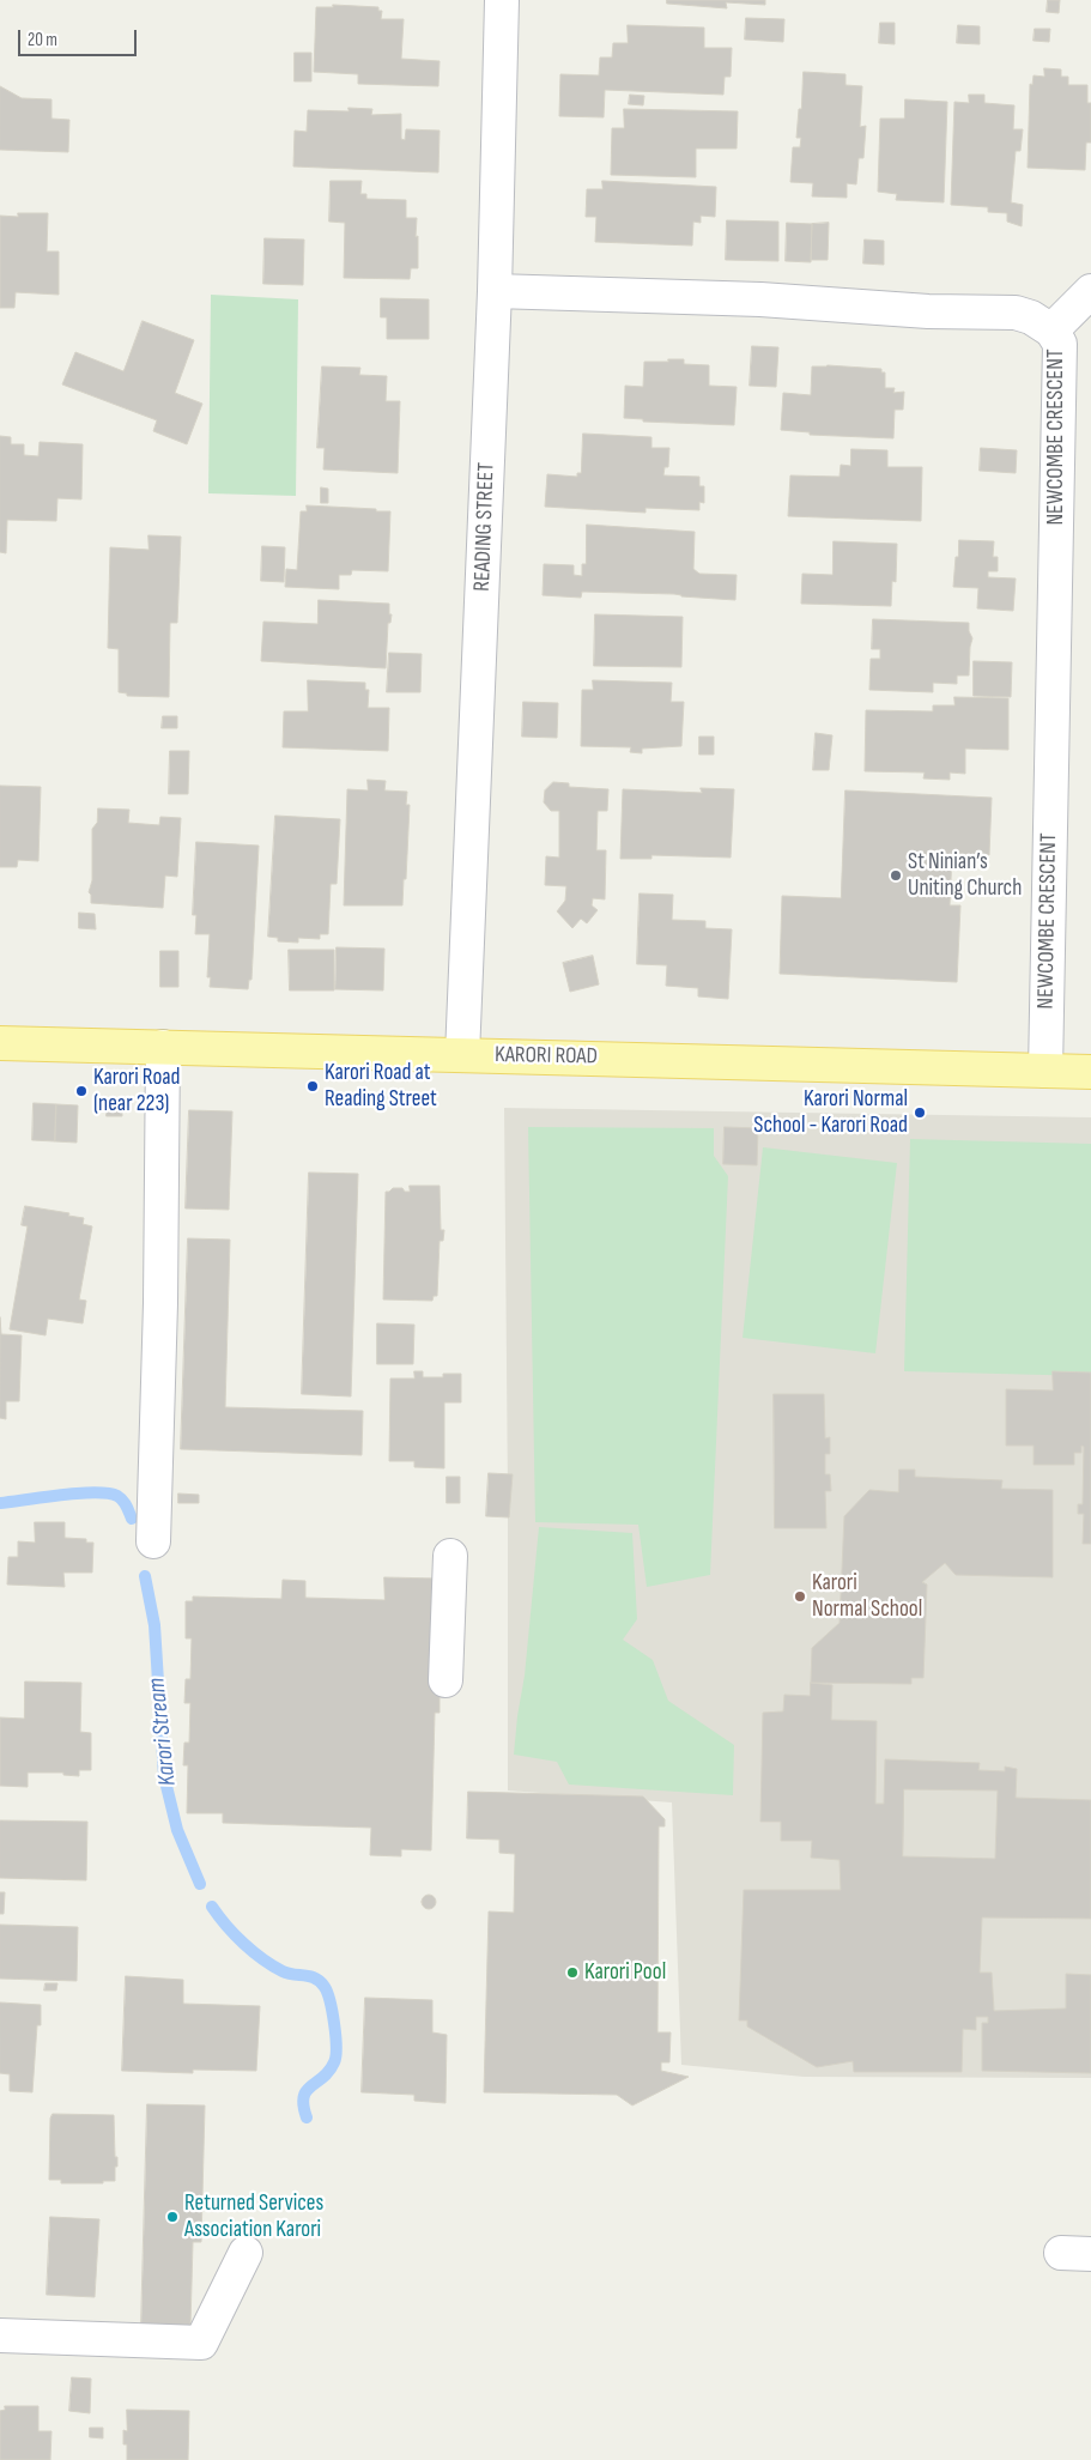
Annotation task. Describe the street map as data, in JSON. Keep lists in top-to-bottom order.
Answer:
{
  "streets": {
    "main road": ["KARORI ROAD"],
    "street": ["NEWCOMBE CRESCENT", "READING STREET"]
  },
  "crossings": [
    ["NEWCOMBE CRESCENT", "READING STREET"],
    ["NEWCOMBE CRESCENT", "KARORI ROAD"],
    ["READING STREET", "KARORI ROAD"]
  ],
  "water": ["Karori Stream"],
  "places": [
    "St Ninian’s Uniting Church",
    "Karori Road at Reading Street",
    "Karori Road (near 223)",
    "Karori Normal School - Karori Road",
    "Karori Normal School",
    "Karori Pool",
    "Returned Services Association Karori"
  ],
  "scale_bar": "20 m"
}
